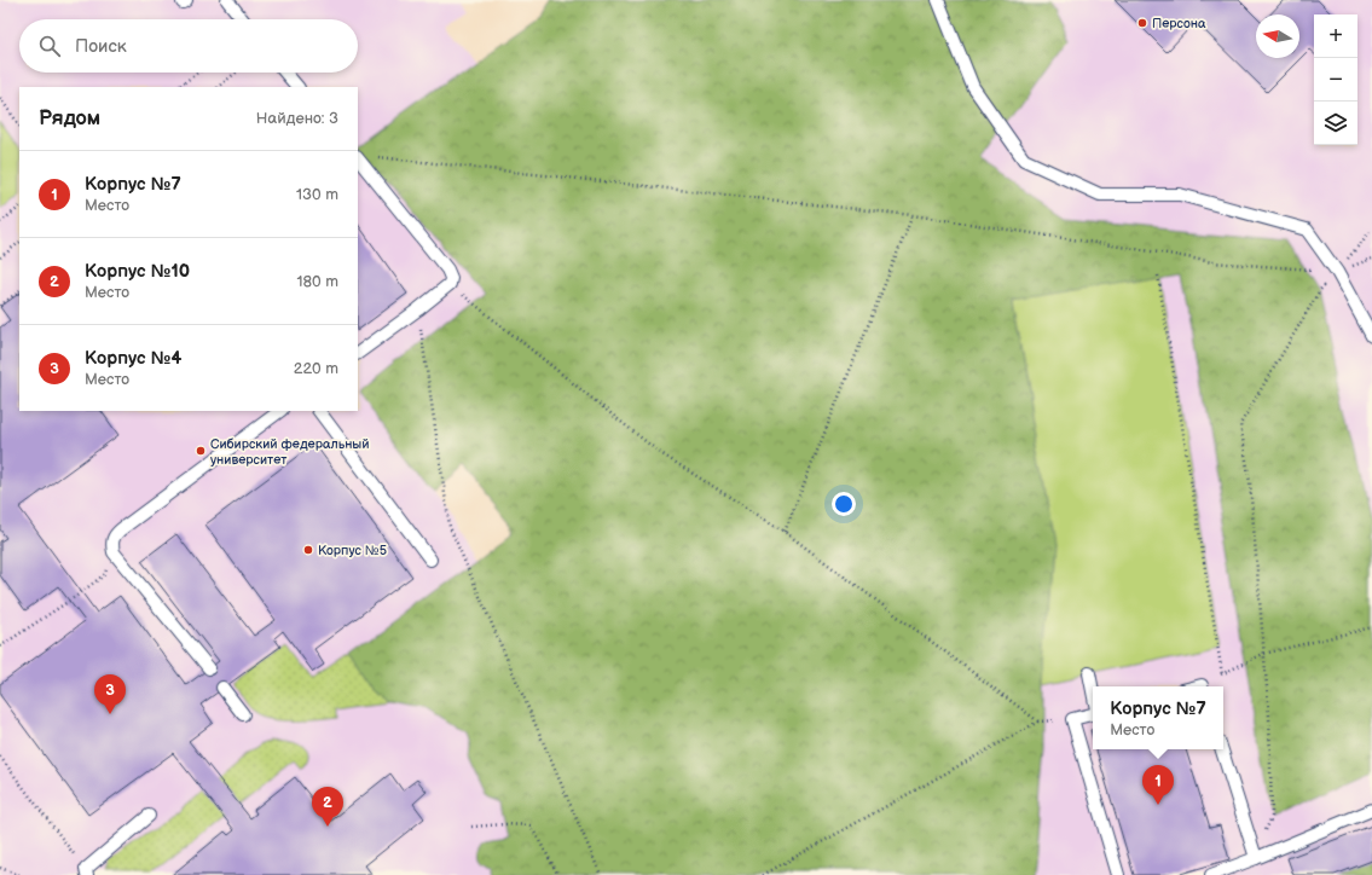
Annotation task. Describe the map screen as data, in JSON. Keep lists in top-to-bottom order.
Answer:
{
  "places": ["Персона", "Сибирский федеральный университет", "Корпус №5"],
  "north": "left",
  "page": {
    "map_buttons": ["+", "−"],
    "search": "Поиск",
    "heading": ["Рядом", "Найдено: 3"],
    "list": [
      {
        "mark": "1",
        "name": "Корпус №7",
        "note": "Место",
        "value": "130 m"
      },
      {
        "mark": "2",
        "name": "Корпус №10",
        "note": "Место",
        "value": "180 m"
      },
      {
        "mark": "3",
        "name": "Корпус №4",
        "note": "Место",
        "value": "220 m"
      }
    ],
    "pins": ["3", "1", "2"],
    "popup": ["Корпус №7", "Место"]
  }
}
